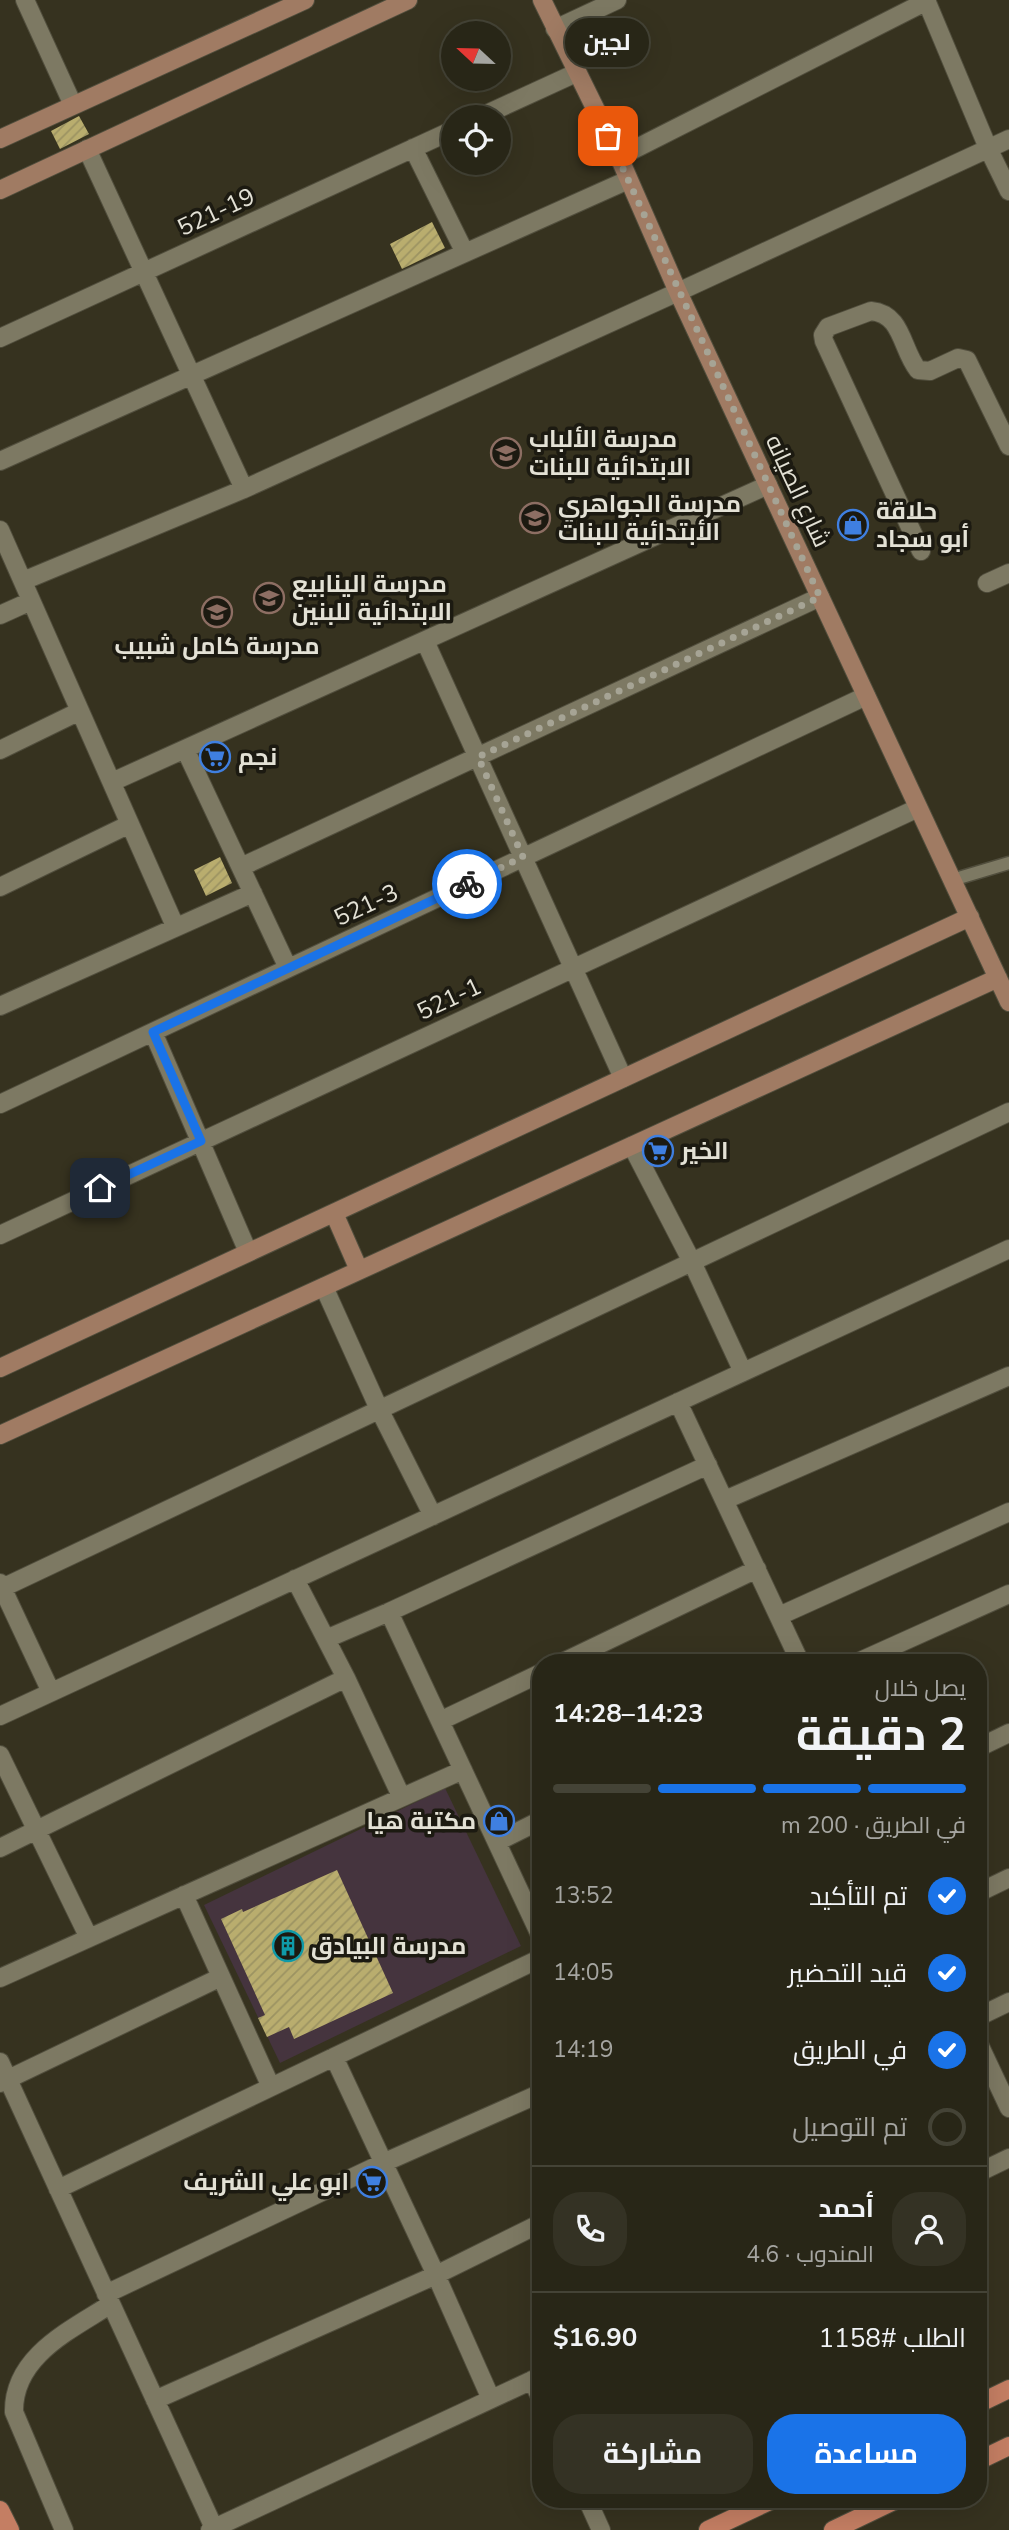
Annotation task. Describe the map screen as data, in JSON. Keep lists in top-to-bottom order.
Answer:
{
  "streets": {
    "street": [
      "521-19",
      "شارع الصيانه",
      "521-3",
      "521-1"
    ]
  },
  "crossings": [
    ["شارع الصيانه", "521-3"],
    ["شارع الصيانه", "521-1"]
  ],
  "places": {
    "other": ["لجين"],
    "school or university": [
      "مدرسة الألباب الابتدائية للبنات",
      "مدرسة الجواهري الأبتدائية للبنات",
      "مدرسة الينابيع الابتدائية للبنين",
      "مدرسة كامل شبيب"
    ],
    "shop": ["حلاقة أبو سجاد", "مكتبة هيا"],
    "supermarket": ["نجم", "الخير", "ابو علي الشريف"],
    "building": ["مدرسة البيادق"]
  },
  "north": "left",
  "page": {
    "bubble": "لجين",
    "heading": ["2 دقيقة", "يصل خلال", "14:23–14:28"],
    "panel": [
      "أحمد",
      "المندوب · 4.6",
      "الطلب #1158",
      "$16.90"
    ],
    "bar": "في الطريق · 200 m",
    "list": [
      ["تم التأكيد", "13:52"],
      ["قيد التحضير", "14:05"],
      ["في الطريق", "14:19"],
      "تم التوصيل"
    ],
    "buttons": ["مساعدة", "مشاركة"]
  }
}
